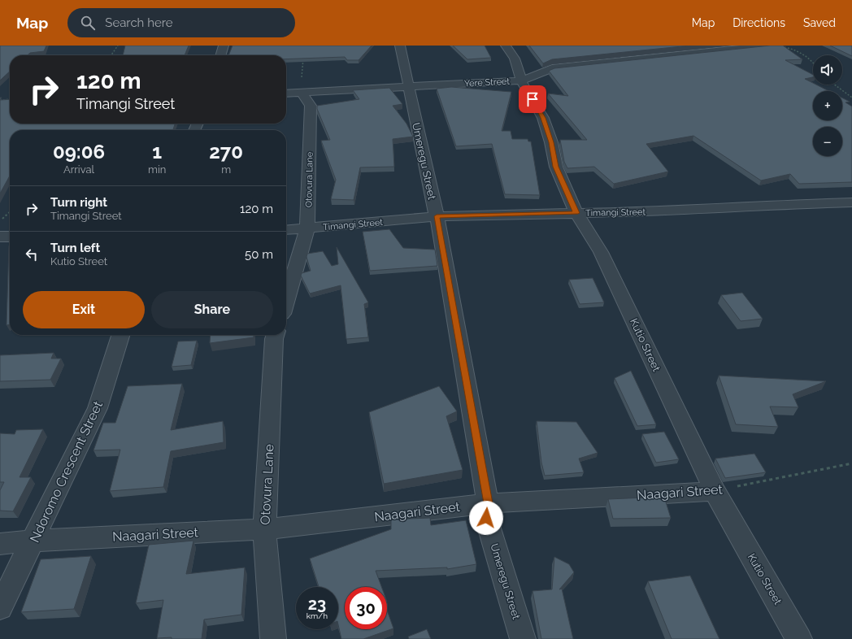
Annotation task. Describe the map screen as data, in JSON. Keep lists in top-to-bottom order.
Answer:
{
  "streets": {
    "street": [
      "Yere Street",
      "Umeregu Street",
      "Otovura Lane",
      "Timangi Street",
      "Kutio Street",
      "Ndoromo Crescent Street",
      "Naagari Street"
    ]
  },
  "crossings": [
    ["Yere Street", "Umeregu Street"],
    ["Yere Street", "Otovura Lane"],
    ["Yere Street", "Kutio Street"],
    ["Umeregu Street", "Timangi Street"],
    ["Umeregu Street", "Naagari Street"],
    ["Otovura Lane", "Timangi Street"],
    ["Otovura Lane", "Naagari Street"],
    ["Timangi Street", "Kutio Street"],
    ["Kutio Street", "Naagari Street"],
    ["Ndoromo Crescent Street", "Naagari Street"]
  ],
  "page": {
    "header": "Map",
    "search": "Search here",
    "nav": ["Map", "Directions", "Saved"],
    "map_buttons": ["+", "−"],
    "turn": ["120 m", "Timangi Street"],
    "eta": [
      "09:06",
      "Arrival",
      "1",
      "min",
      "270",
      "m"
    ],
    "list": [
      {
        "name": "Turn right",
        "note": "Timangi Street",
        "value": "120 m"
      },
      {
        "name": "Turn left",
        "note": "Kutio Street",
        "value": "50 m"
      }
    ],
    "buttons": ["Exit", "Share"],
    "speed": "23 km/h",
    "limit": "30"
  }
}
